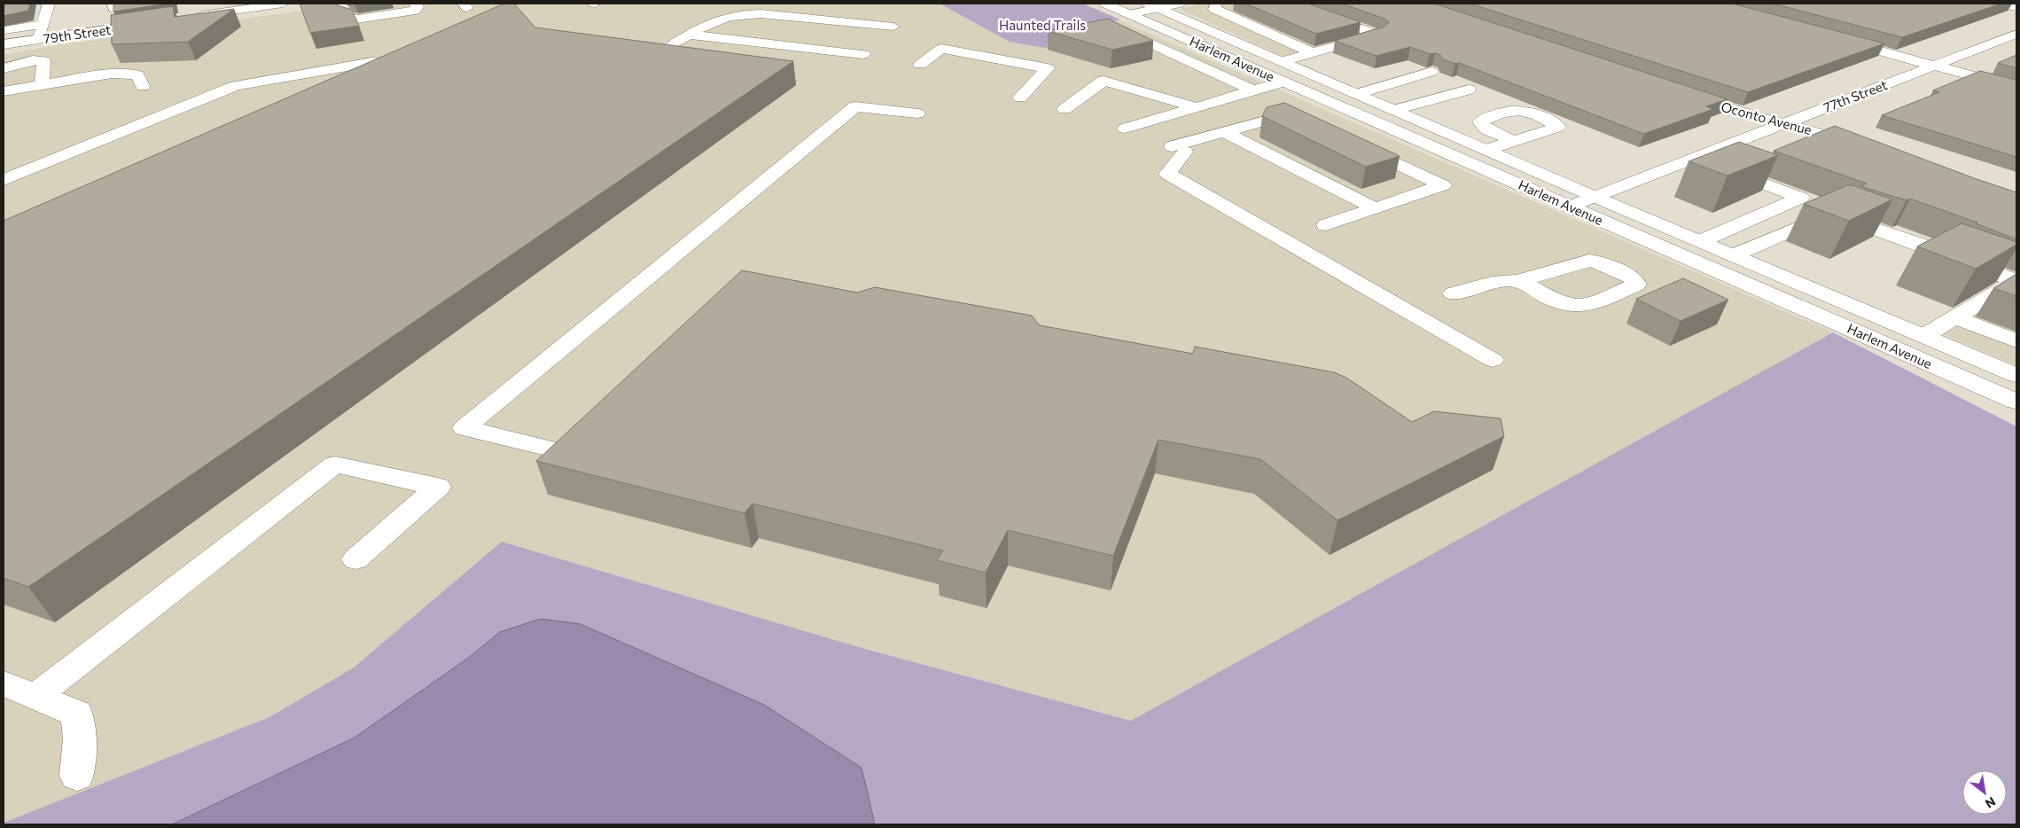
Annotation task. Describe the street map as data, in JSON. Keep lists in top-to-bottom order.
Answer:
{
  "streets": {
    "main road": [
      "79th Street",
      "Harlem Avenue",
      "77th Street",
      "Oconto Avenue"
    ]
  },
  "crossings": [
    ["Harlem Avenue", "77th Street"],
    ["77th Street", "Oconto Avenue"]
  ],
  "parks": ["Haunted Trails"],
  "north": "bottom right"
}
